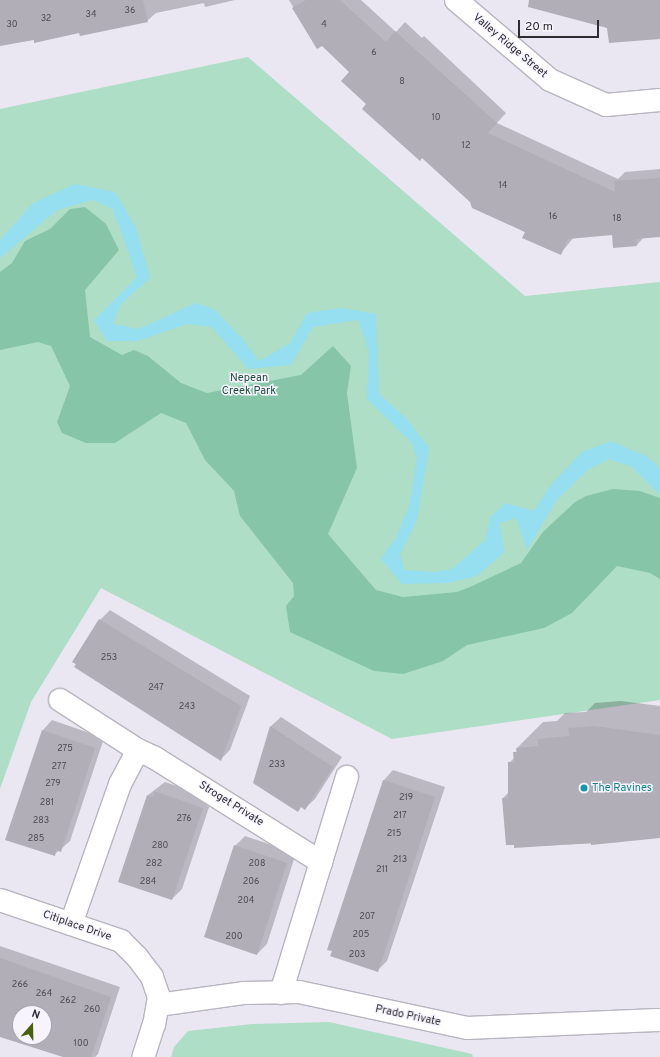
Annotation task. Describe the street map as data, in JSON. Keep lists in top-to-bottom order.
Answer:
{
  "streets": {
    "street": [
      "Valley Ridge Street",
      "Stroget Private",
      "Citiplace Drive",
      "Prado Private"
    ]
  },
  "crossings": [
    ["Citiplace Drive", "Prado Private"]
  ],
  "parks": ["Nepean Creek Park"],
  "places": ["The Ravines"],
  "house_numbers": [
    "36",
    "34",
    "32",
    "30",
    "4",
    "6",
    "8",
    "10",
    "12",
    "14",
    "16",
    "18",
    "253",
    "247",
    "243",
    "275",
    "233",
    "277",
    "279",
    "219",
    "281",
    "217",
    "276",
    "283",
    "215",
    "285",
    "280",
    "213",
    "282",
    "208",
    "211",
    "284",
    "206",
    "204",
    "207",
    "205",
    "200",
    "203",
    "266",
    "264",
    "262",
    "260",
    "100"
  ],
  "scale_bar": "20 m",
  "north": "top"
}
